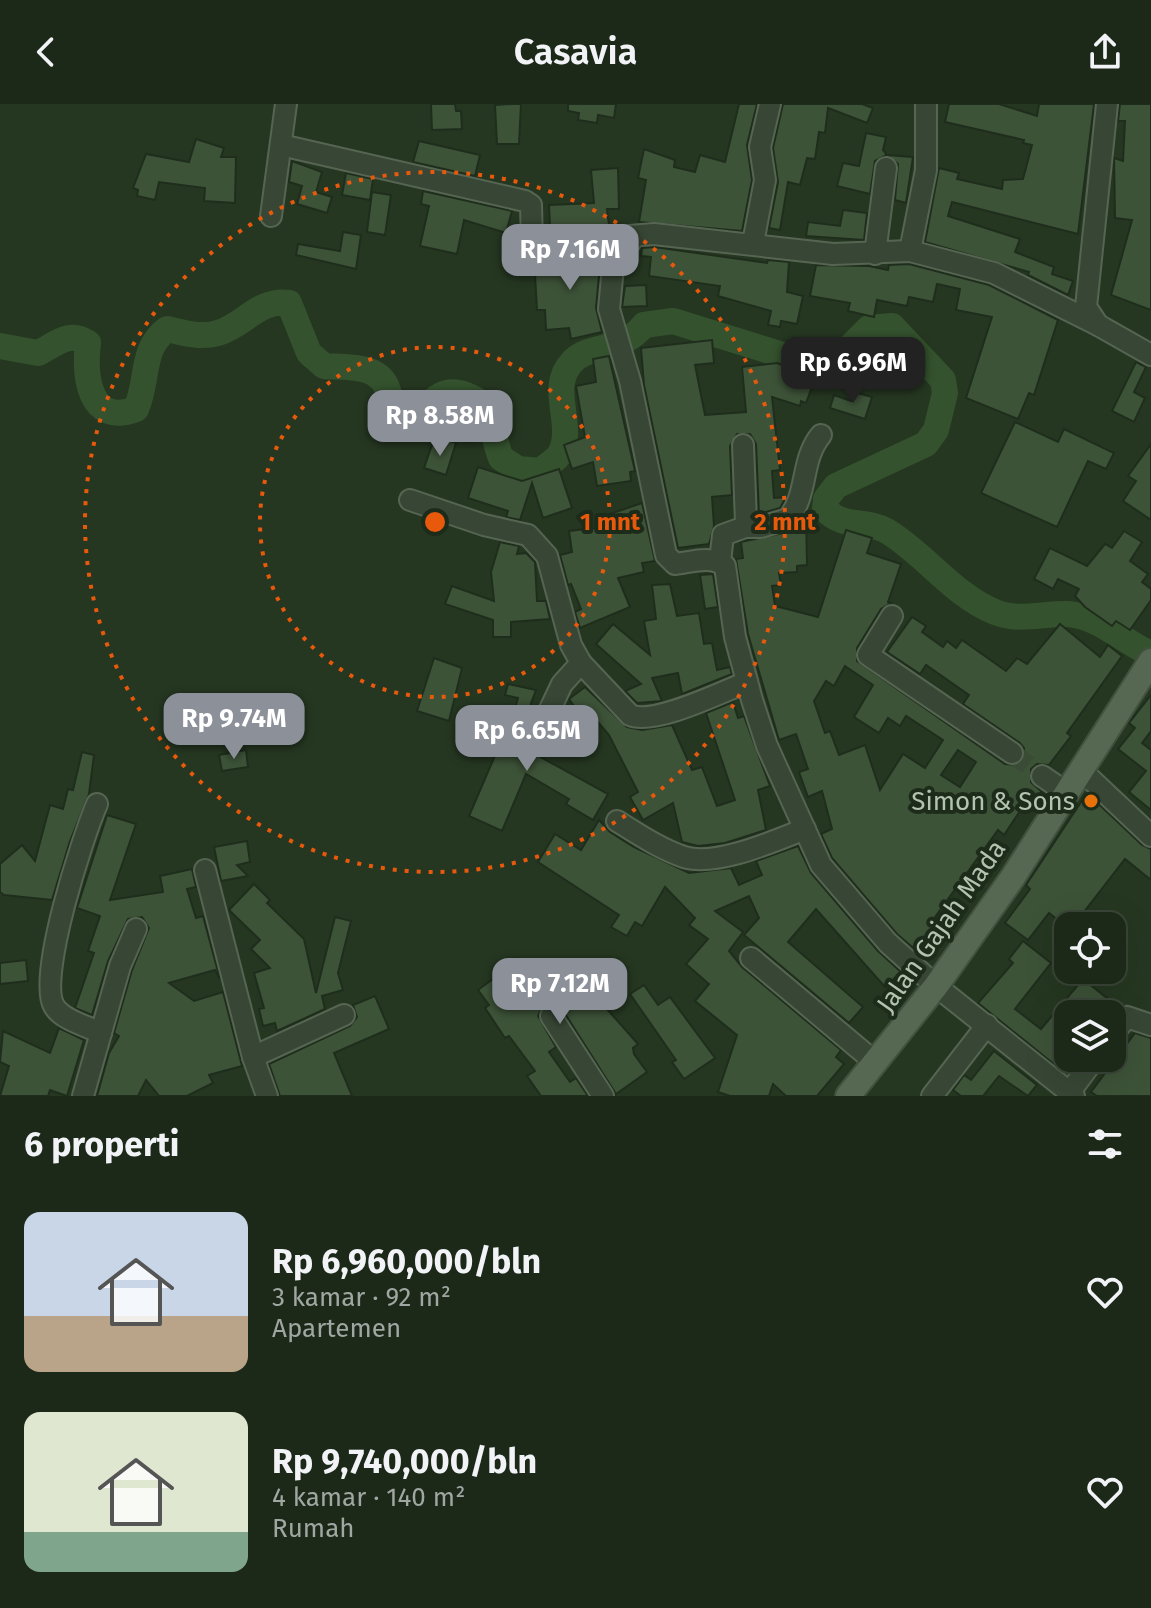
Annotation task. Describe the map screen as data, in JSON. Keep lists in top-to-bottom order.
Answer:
{
  "streets": {
    "main road": ["Jalan Gajah Mada"]
  },
  "places": ["Simon & Sons"],
  "page": {
    "header": "Casavia",
    "price": [
      "Rp 7.16M",
      "Rp 6.96M",
      "Rp 8.58M",
      "Rp 9.74M",
      "Rp 6.65M",
      "Rp 7.12M"
    ],
    "heading": "6 properti",
    "list": [
      {
        "name": "Rp 6,960,000/bln",
        "note": "3 kamar · 92 m² · Apartemen"
      },
      {
        "name": "Rp 9,740,000/bln",
        "note": "4 kamar · 140 m² · Rumah"
      }
    ]
  },
  "rings": ["1 mnt", "2 mnt"]
}
